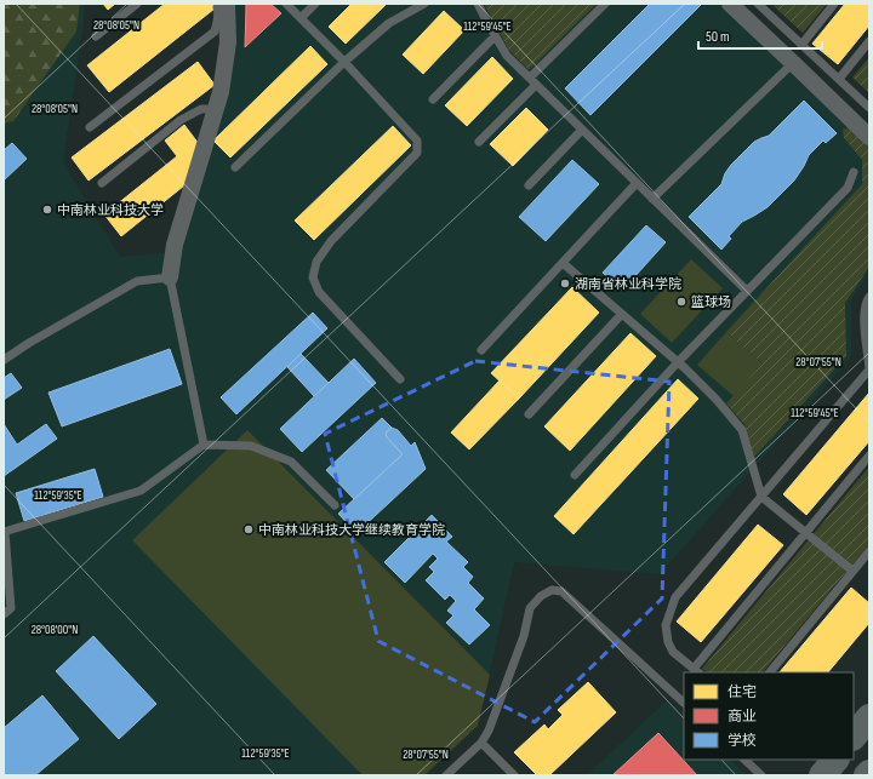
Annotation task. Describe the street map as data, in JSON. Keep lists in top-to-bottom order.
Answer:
{
  "places": [
    "中南林业科技大学",
    "湖南省林业科学院",
    "篮球场",
    "中南林业科技大学继续教育学院"
  ],
  "legend": ["住宅", "商业", "学校"],
  "scale_bar": "50 m",
  "coordinates": [
    "28°08'05\"N",
    "112°59'45\"E",
    "28°07'55\"N",
    "112°59'35\"E",
    "28°08'00\"N"
  ]
}
